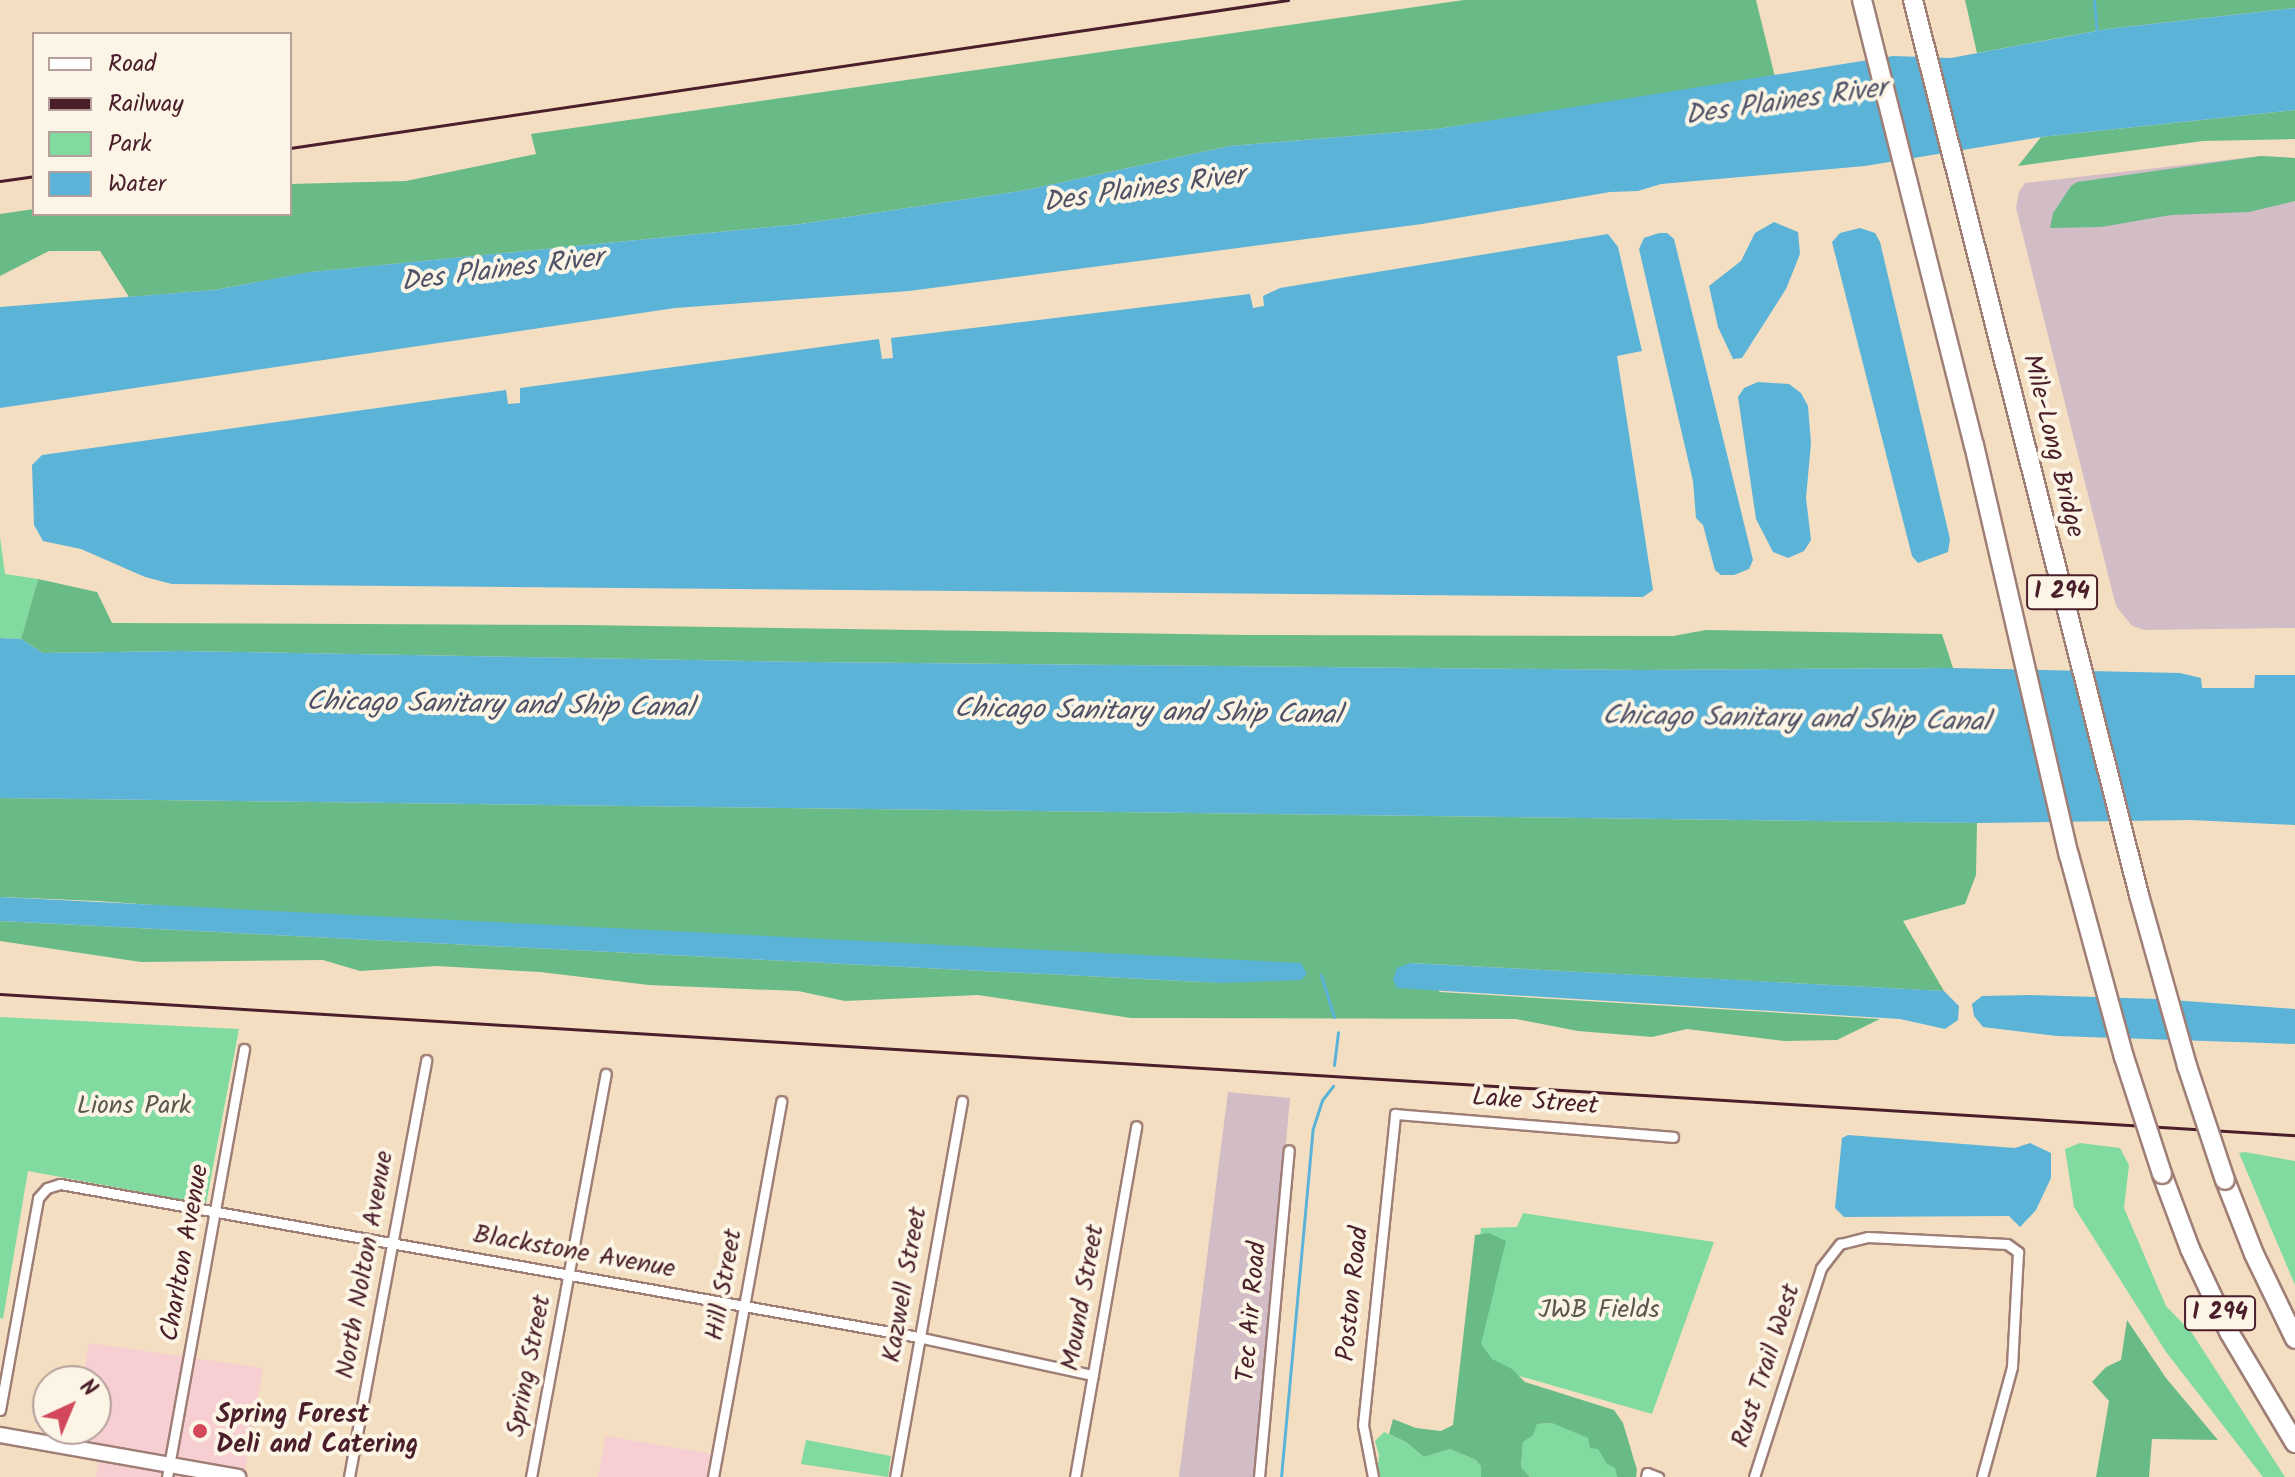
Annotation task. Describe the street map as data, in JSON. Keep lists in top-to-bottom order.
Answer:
{
  "streets": {
    "highway": ["Mile-Long Bridge", "I 294"],
    "street": [
      "Lake Street",
      "Charlton Avenue",
      "Blackstone Avenue",
      "North Nolton Avenue",
      "Hill Street",
      "Kazwell Street",
      "Poston Road",
      "Mound Street",
      "Tec Air Road",
      "Spring Street",
      "Rust Trail West"
    ]
  },
  "crossings": [
    ["Lake Street", "Poston Road"],
    ["Charlton Avenue", "Blackstone Avenue"],
    ["Blackstone Avenue", "North Nolton Avenue"],
    ["Blackstone Avenue", "Hill Street"],
    ["Blackstone Avenue", "Kazwell Street"],
    ["Blackstone Avenue", "Mound Street"],
    ["Blackstone Avenue", "Spring Street"]
  ],
  "water": ["Des Plaines River", "Chicago Sanitary and Ship Canal"],
  "parks": ["Lions Park", "JWB Fields"],
  "places": ["Spring Forest Deli and Catering"],
  "legend": [
    "Road",
    "Railway",
    "Park",
    "Water"
  ],
  "north": "top right"
}
